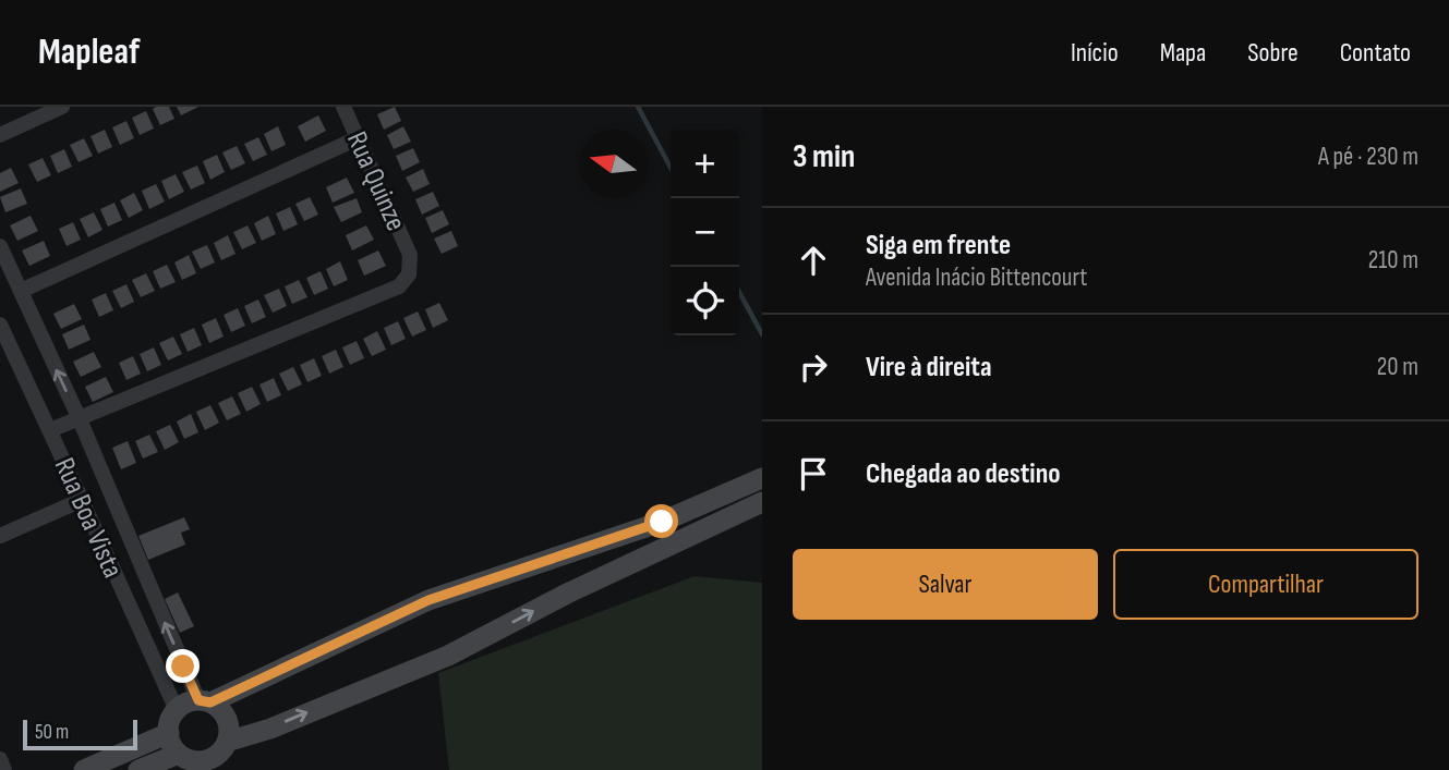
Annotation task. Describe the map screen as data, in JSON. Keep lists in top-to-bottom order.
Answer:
{
  "streets": {
    "street": ["Rua Quinze", "Rua Boa Vista"]
  },
  "scale_bar": "50 m",
  "north": "left",
  "page": {
    "header": "Mapleaf",
    "nav": [
      "Início",
      "Mapa",
      "Sobre",
      "Contato"
    ],
    "heading": ["3 min", "A pé · 230 m"],
    "map_buttons": ["+", "−"],
    "list": [
      ["Siga em frente", "Avenida Inácio Bittencourt", "210 m"],
      ["Vire à direita", "20 m"],
      "Chegada ao destino"
    ],
    "buttons": ["Salvar", "Compartilhar"],
    "scale": "50 m"
  }
}
